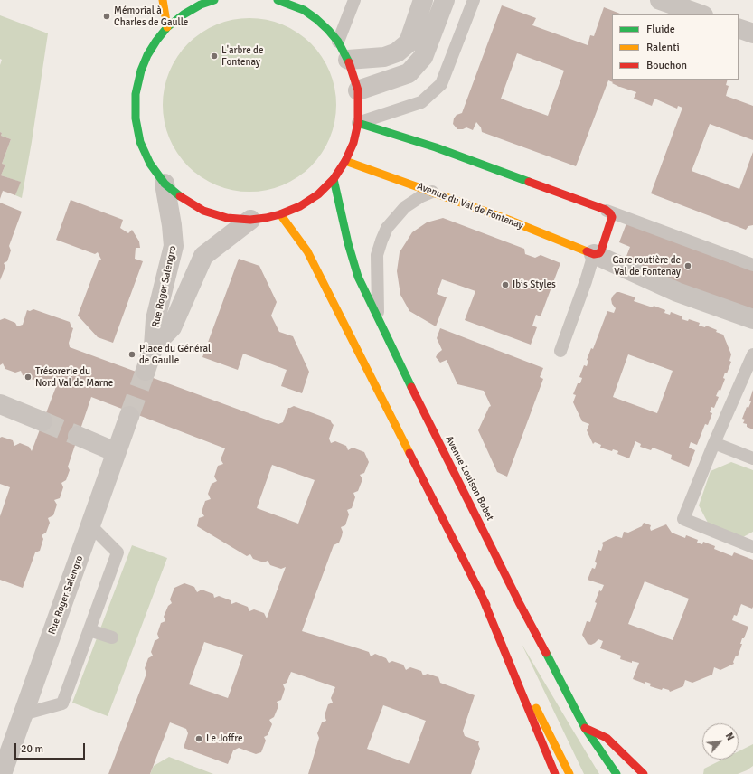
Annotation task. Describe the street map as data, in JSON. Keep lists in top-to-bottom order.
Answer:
{
  "streets": {
    "main road": ["Avenue du Val de Fontenay", "Avenue Louison Bobet"],
    "street": ["Rue Roger Salengro"]
  },
  "places": [
    "Mémorial à Charles de Gaulle",
    "L'arbre de Fontenay",
    "Gare routière de Val de Fontenay",
    "Ibis Styles",
    "Place du Général de Gaulle",
    "Trésorerie du Nord Val de Marne",
    "Le Joffre"
  ],
  "legend": ["Fluide", "Ralenti", "Bouchon"],
  "scale_bar": "20 m",
  "north": "top right"
}
